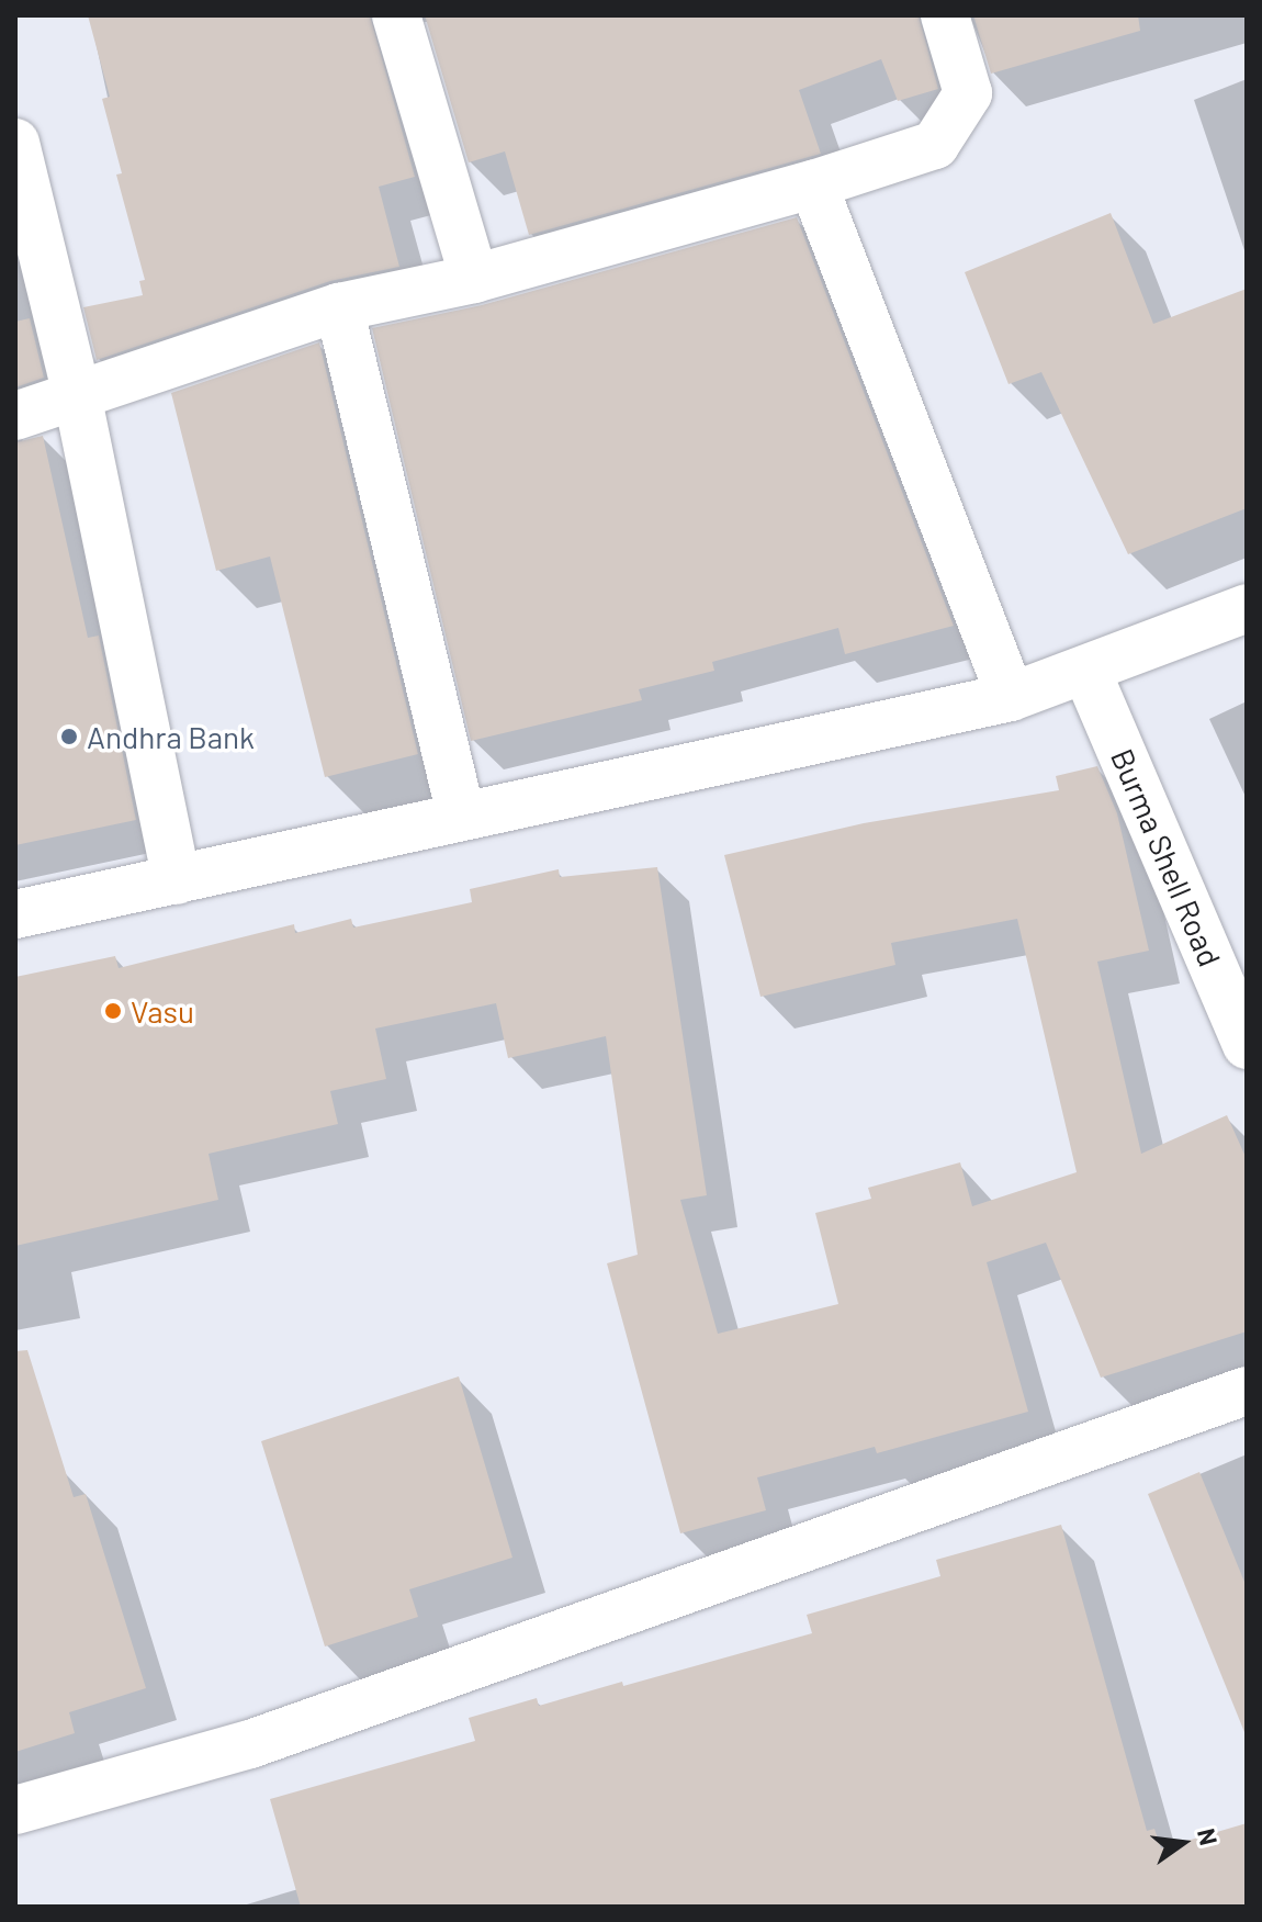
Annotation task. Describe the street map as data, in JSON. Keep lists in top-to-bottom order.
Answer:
{
  "streets": {
    "street": ["Burma Shell Road"]
  },
  "places": ["Andhra Bank", "Vasu"],
  "north": "right"
}
